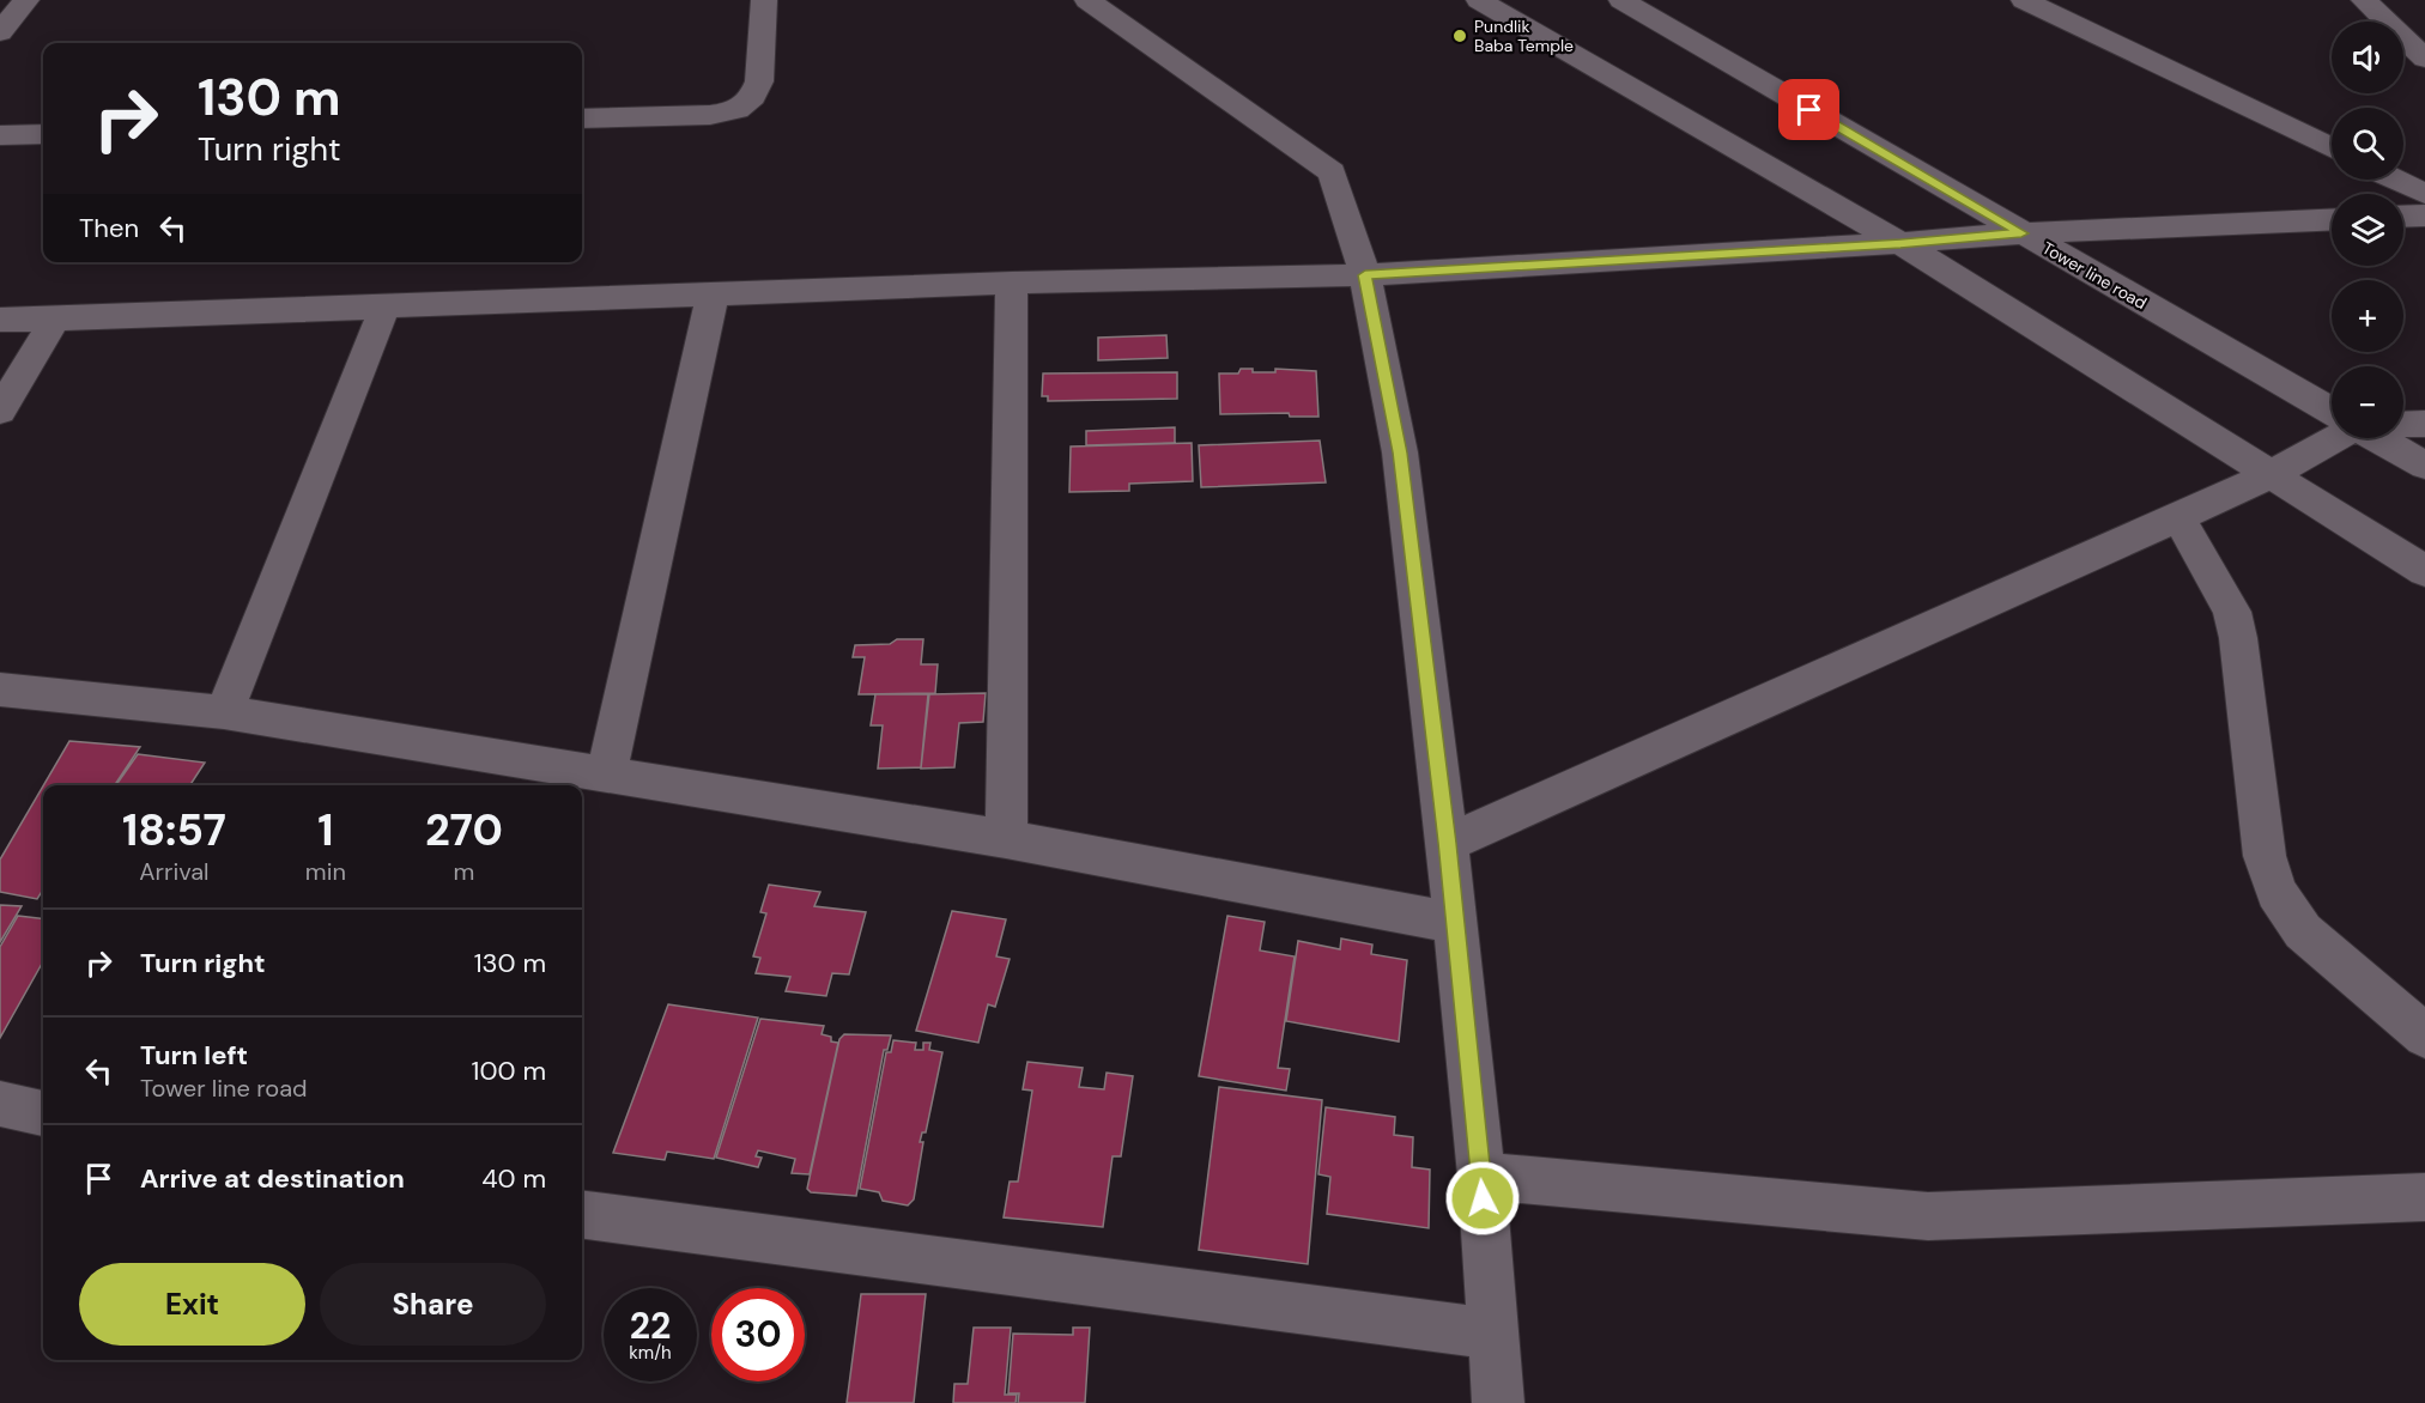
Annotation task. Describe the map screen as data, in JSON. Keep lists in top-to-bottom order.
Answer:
{
  "streets": {
    "street": ["Tower line road"]
  },
  "places": ["Pundlik Baba Temple"],
  "page": {
    "map_buttons": ["+", "−"],
    "turn": ["130 m", "Turn right"],
    "then": "Then",
    "eta": [
      "18:57",
      "Arrival",
      "1",
      "min",
      "270",
      "m"
    ],
    "list": [
      {
        "name": "Turn right",
        "value": "130 m"
      },
      {
        "name": "Turn left",
        "note": "Tower line road",
        "value": "100 m"
      },
      {
        "name": "Arrive at destination",
        "value": "40 m"
      }
    ],
    "buttons": ["Exit", "Share"],
    "speed": "22 km/h",
    "limit": "30"
  }
}
